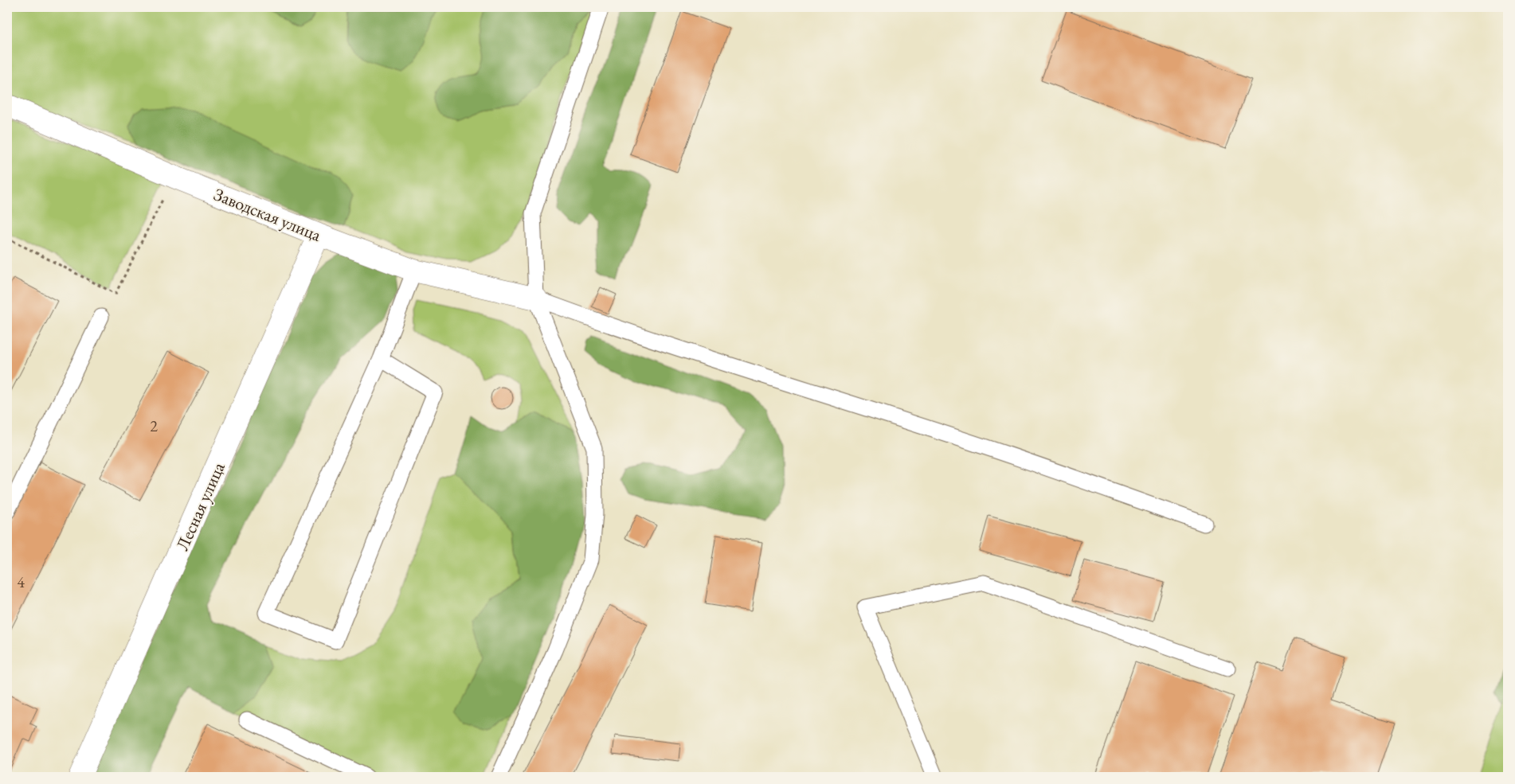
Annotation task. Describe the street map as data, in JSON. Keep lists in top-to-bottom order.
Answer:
{
  "streets": {
    "street": ["Заводская улица", "Лесная улица"]
  },
  "crossings": [
    ["Заводская улица", "Лесная улица"]
  ],
  "house_numbers": ["2", "4"]
}
